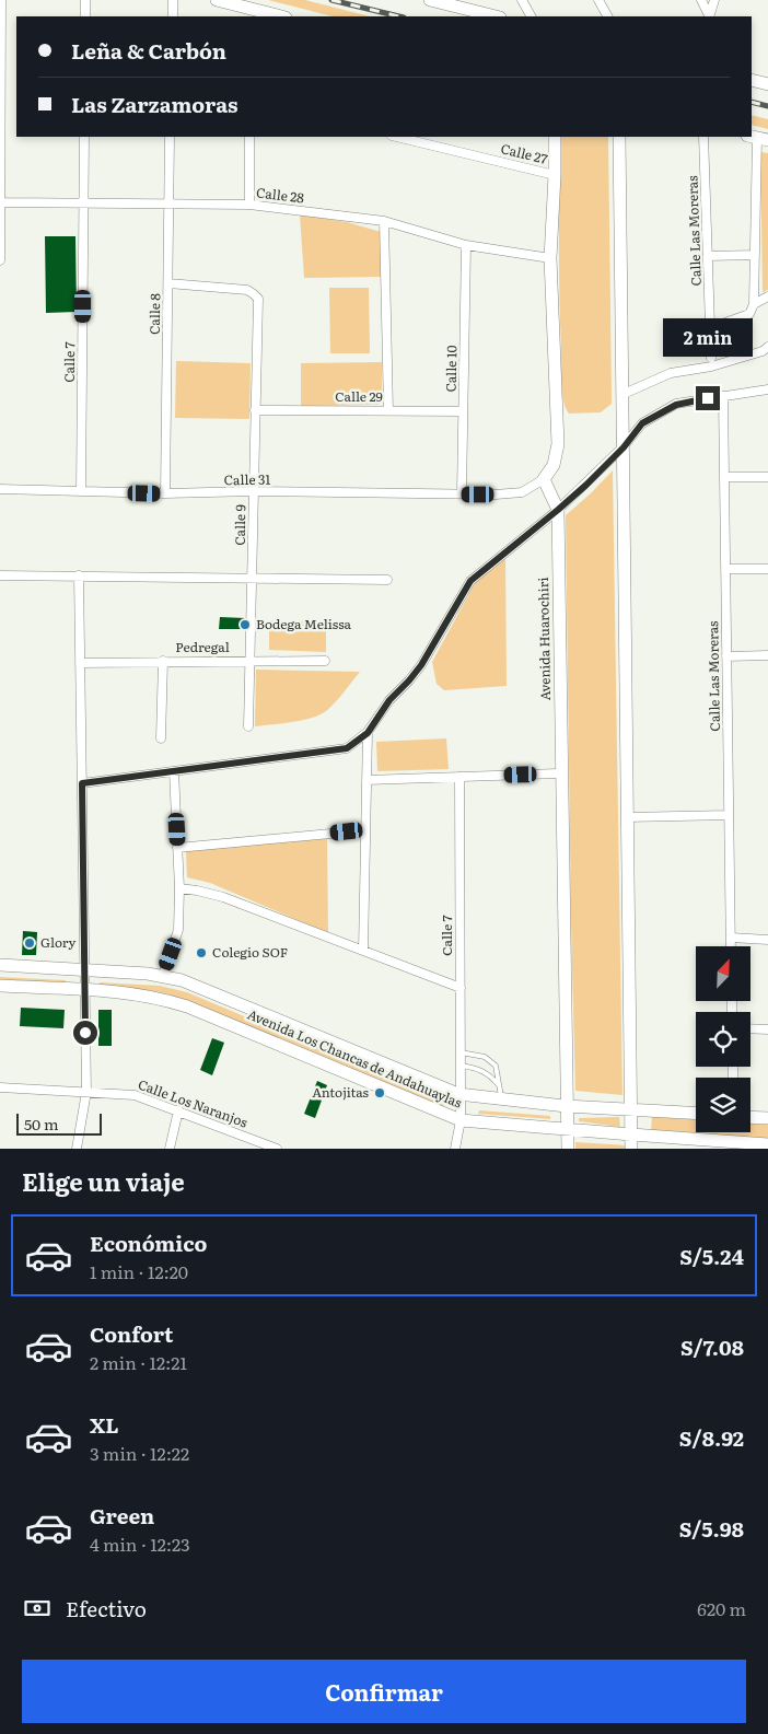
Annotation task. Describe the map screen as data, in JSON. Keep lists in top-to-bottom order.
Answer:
{
  "streets": {
    "street": [
      "Calle 27",
      "Calle 28",
      "Calle Las Moreras",
      "Calle 8",
      "Calle 7",
      "Calle 10",
      "Calle 29",
      "Calle 31",
      "Calle 9",
      "Avenida Huarochiri",
      "Pedregal",
      "Avenida Los Chancas de Andahuaylas",
      "Calle Los Naranjos"
    ]
  },
  "crossings": [
    ["Calle 28", "Calle 8"],
    ["Calle 28", "Calle 7"],
    ["Calle 28", "Calle 10"],
    ["Calle 8", "Calle 31"],
    ["Calle 8", "Calle 9"],
    ["Calle 7", "Calle 31"],
    ["Calle 7", "Avenida Los Chancas de Andahuaylas"],
    ["Calle 10", "Calle 29"],
    ["Calle 10", "Calle 31"],
    ["Calle 29", "Calle 9"],
    ["Calle 31", "Calle 9"],
    ["Calle 31", "Avenida Huarochiri"],
    ["Calle 9", "Pedregal"],
    ["Avenida Huarochiri", "Avenida Los Chancas de Andahuaylas"]
  ],
  "places": [
    "Bodega Melissa",
    "Glory",
    "Colegio SOF",
    "Antojitas"
  ],
  "scale_bar": "50 m",
  "north": "top right",
  "page": {
    "banner": ["Leña & Carbón", "Las Zarzamoras"],
    "bubble": "2 min",
    "scale": "50 m",
    "heading": "Elige un viaje",
    "list": [
      {
        "name": "Económico",
        "note": "1 min · 12:20",
        "value": "S/5.24"
      },
      {
        "name": "Confort",
        "note": "2 min · 12:21",
        "value": "S/7.08"
      },
      {
        "name": "XL",
        "note": "3 min · 12:22",
        "value": "S/8.92"
      },
      {
        "name": "Green",
        "note": "4 min · 12:23",
        "value": "S/5.98"
      }
    ],
    "pay": ["Efectivo", "620 m"],
    "buttons": "Confirmar"
  }
}
